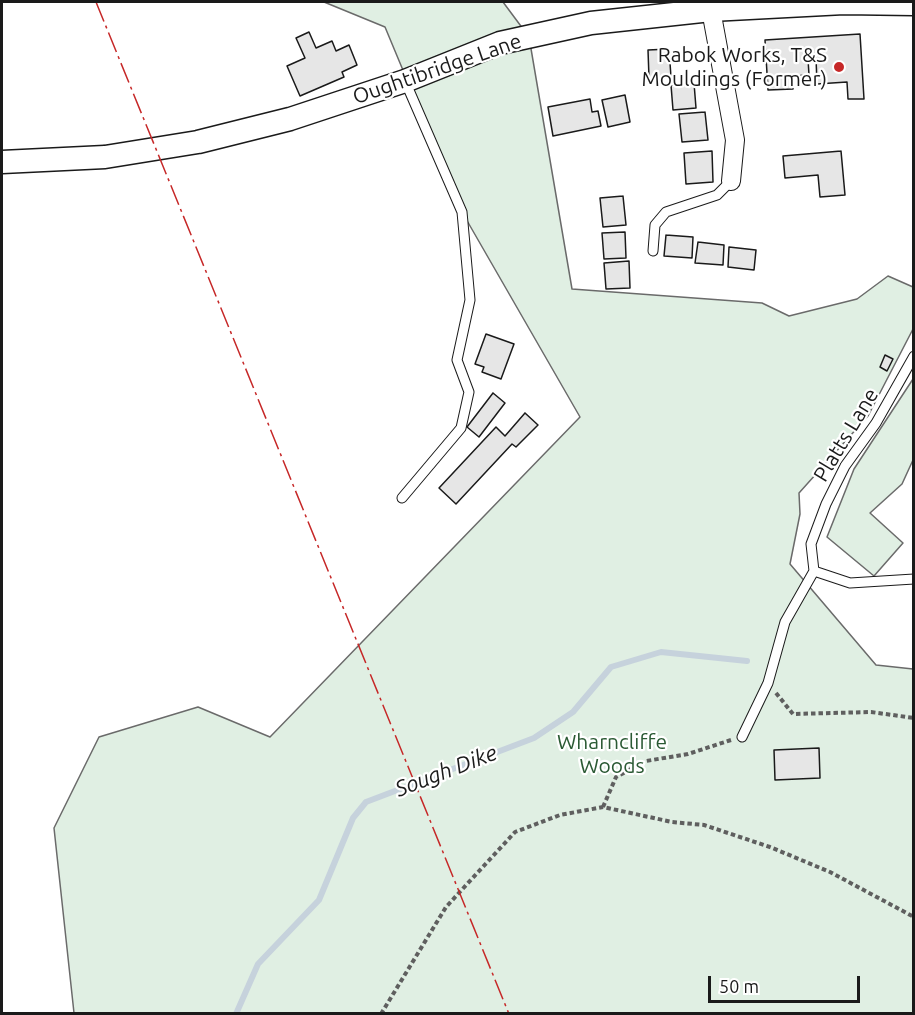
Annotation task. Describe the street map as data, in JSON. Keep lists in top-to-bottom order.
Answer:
{
  "streets": {
    "street": ["Oughtibridge Lane"],
    "lane": ["Platts Lane"]
  },
  "water": ["Sough Dike"],
  "parks": ["Wharncliffe Woods"],
  "places": ["Rabok Works, T&S Mouldings (Former)"],
  "scale_bar": "50 m"
}
